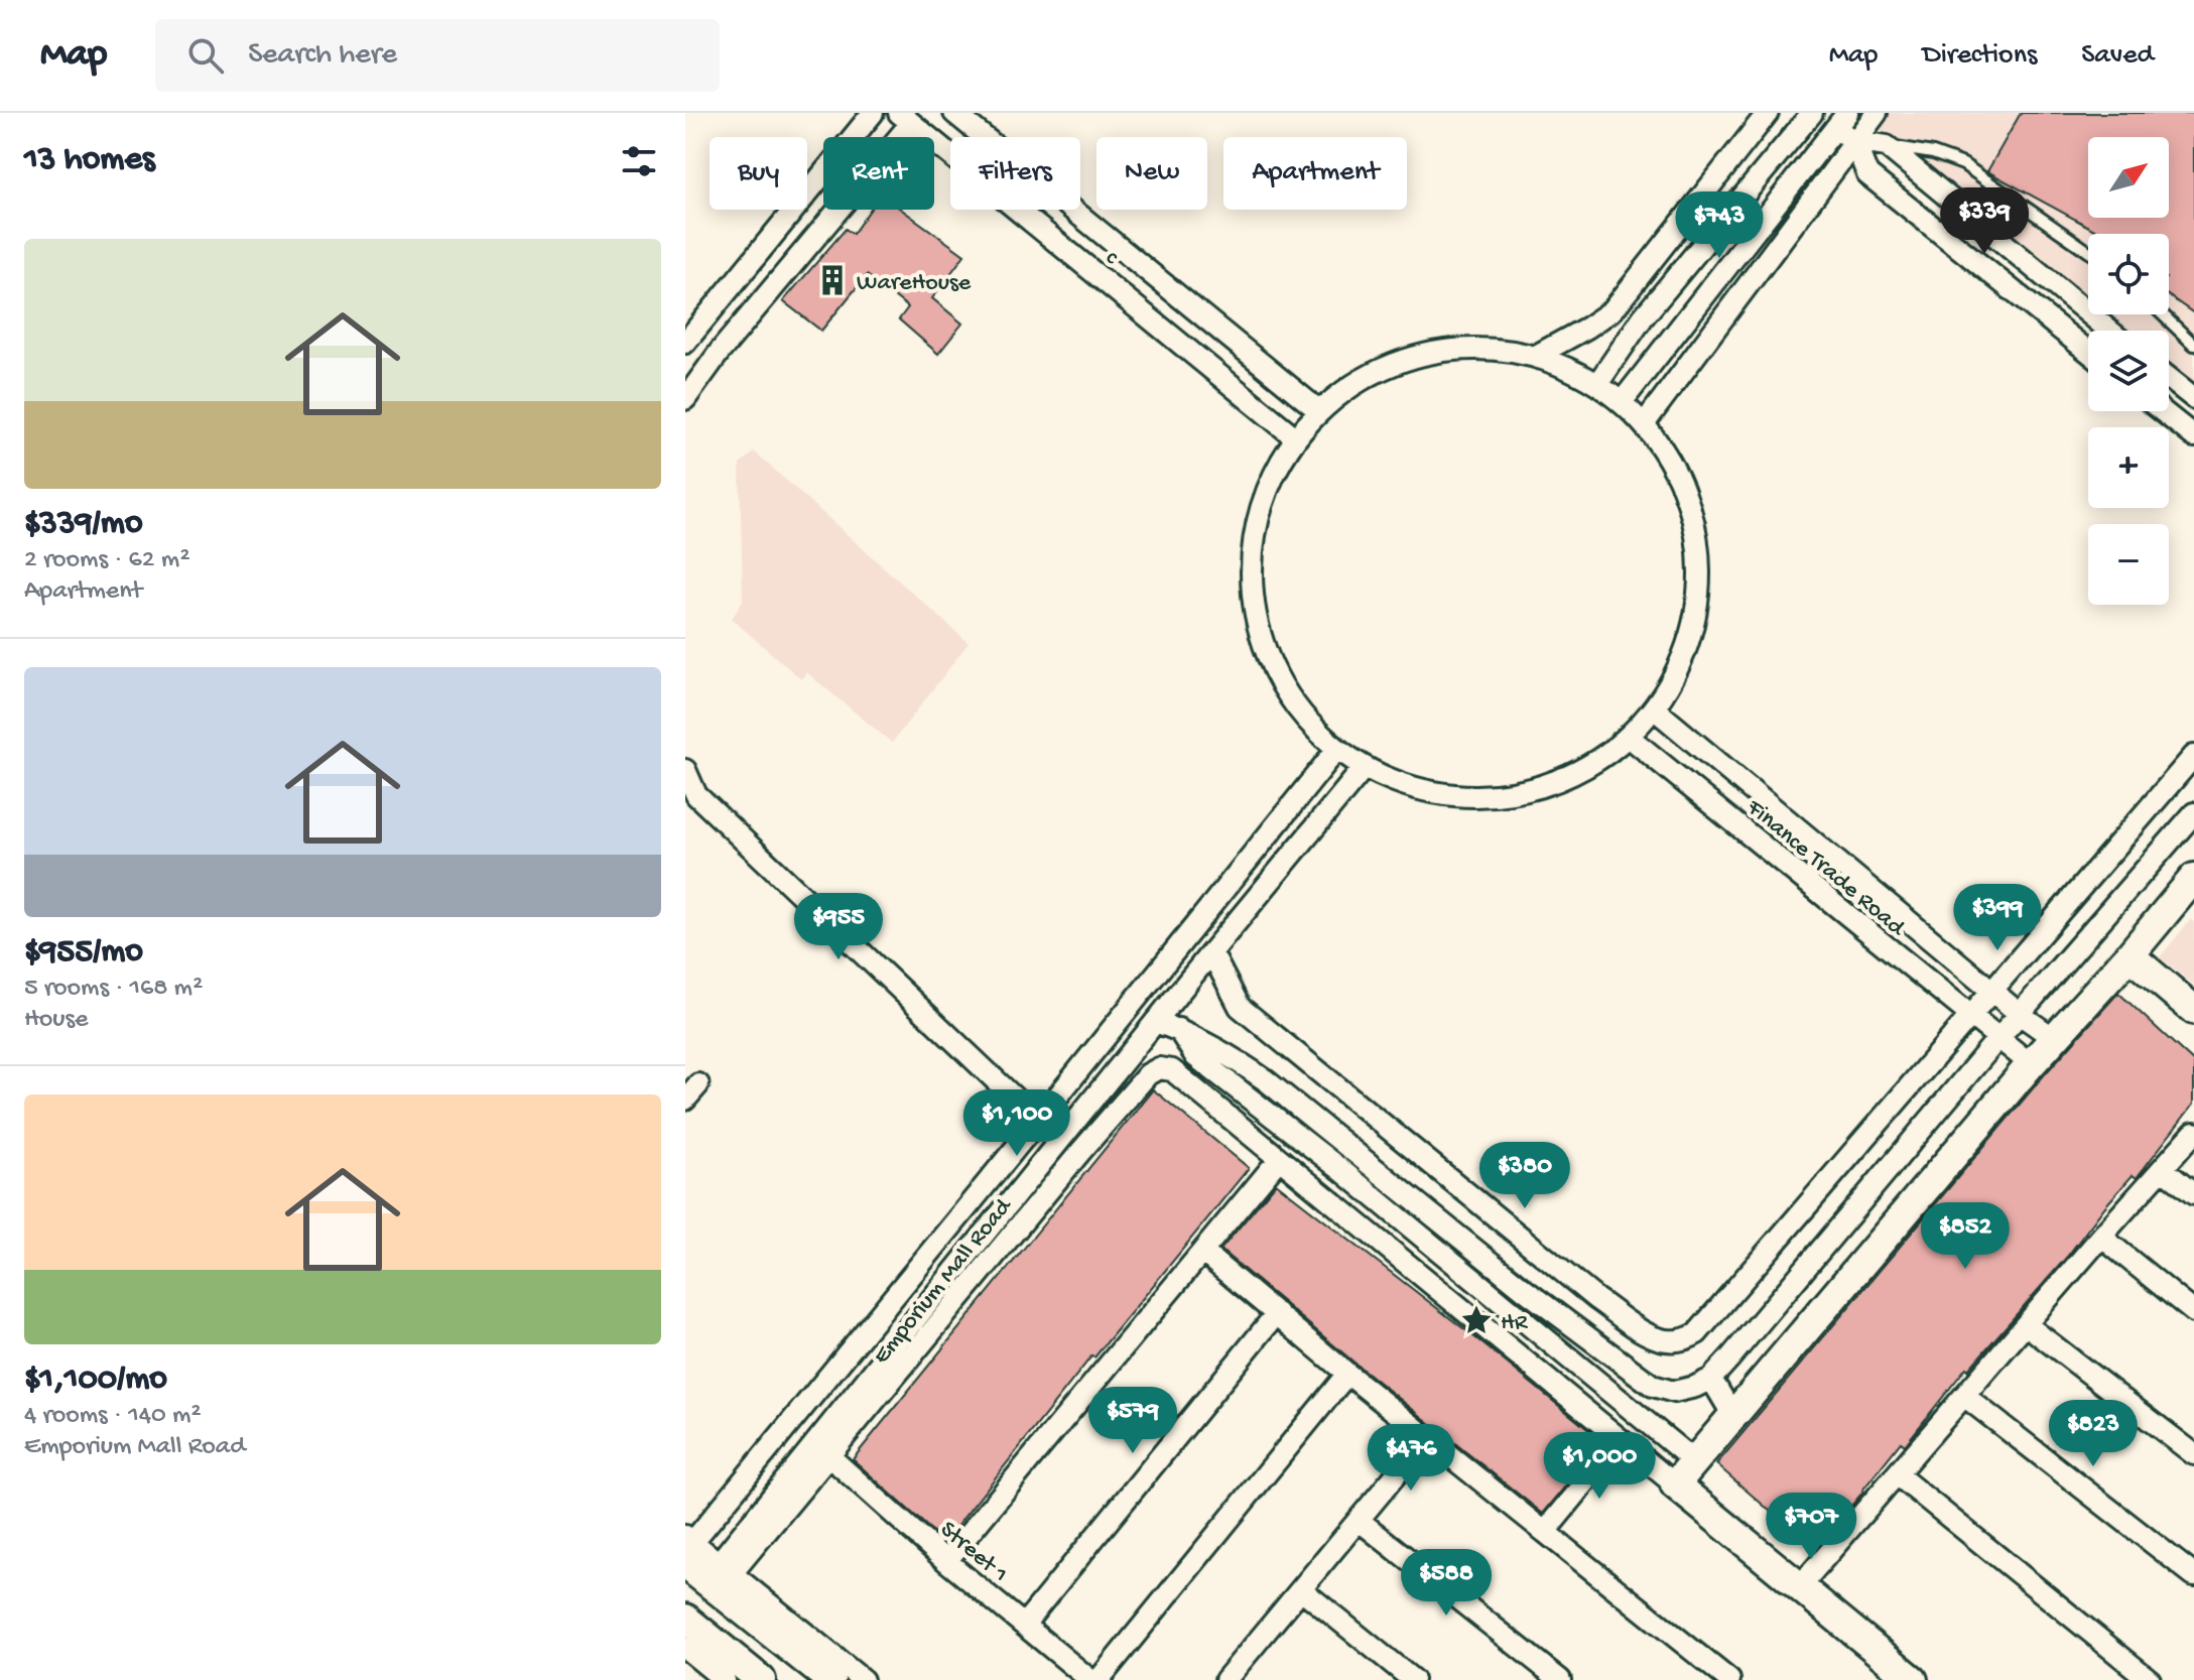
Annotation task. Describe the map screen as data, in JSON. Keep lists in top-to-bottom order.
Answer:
{
  "streets": {
    "street": [
      "c",
      "Finance Trade Road",
      "Emporium Mall Road",
      "Street 1"
    ]
  },
  "crossings": [
    ["Emporium Mall Road", "Street 1"]
  ],
  "places": {
    "building": ["WareHouse"],
    "place": ["HR"]
  },
  "north": "top right",
  "page": {
    "header": "Map",
    "search": "Search here",
    "nav": ["Map", "Directions", "Saved"],
    "heading": "13 homes",
    "map_buttons": ["+", "−"],
    "chip": [
      "Buy",
      "Rent",
      "Filters",
      "New",
      "Apartment"
    ],
    "price": [
      "$339",
      "$743",
      "$399",
      "$955",
      "$1,100",
      "$380",
      "$852",
      "$579",
      "$823",
      "$476",
      "$1,000",
      "$707",
      "$588"
    ],
    "list": [
      {
        "name": "$339/mo",
        "note": "2 rooms · 62 m² · Apartment"
      },
      {
        "name": "$955/mo",
        "note": "5 rooms · 168 m² · House"
      },
      {
        "name": "$1,100/mo",
        "note": "4 rooms · 140 m² · Emporium Mall Road"
      }
    ]
  }
}
